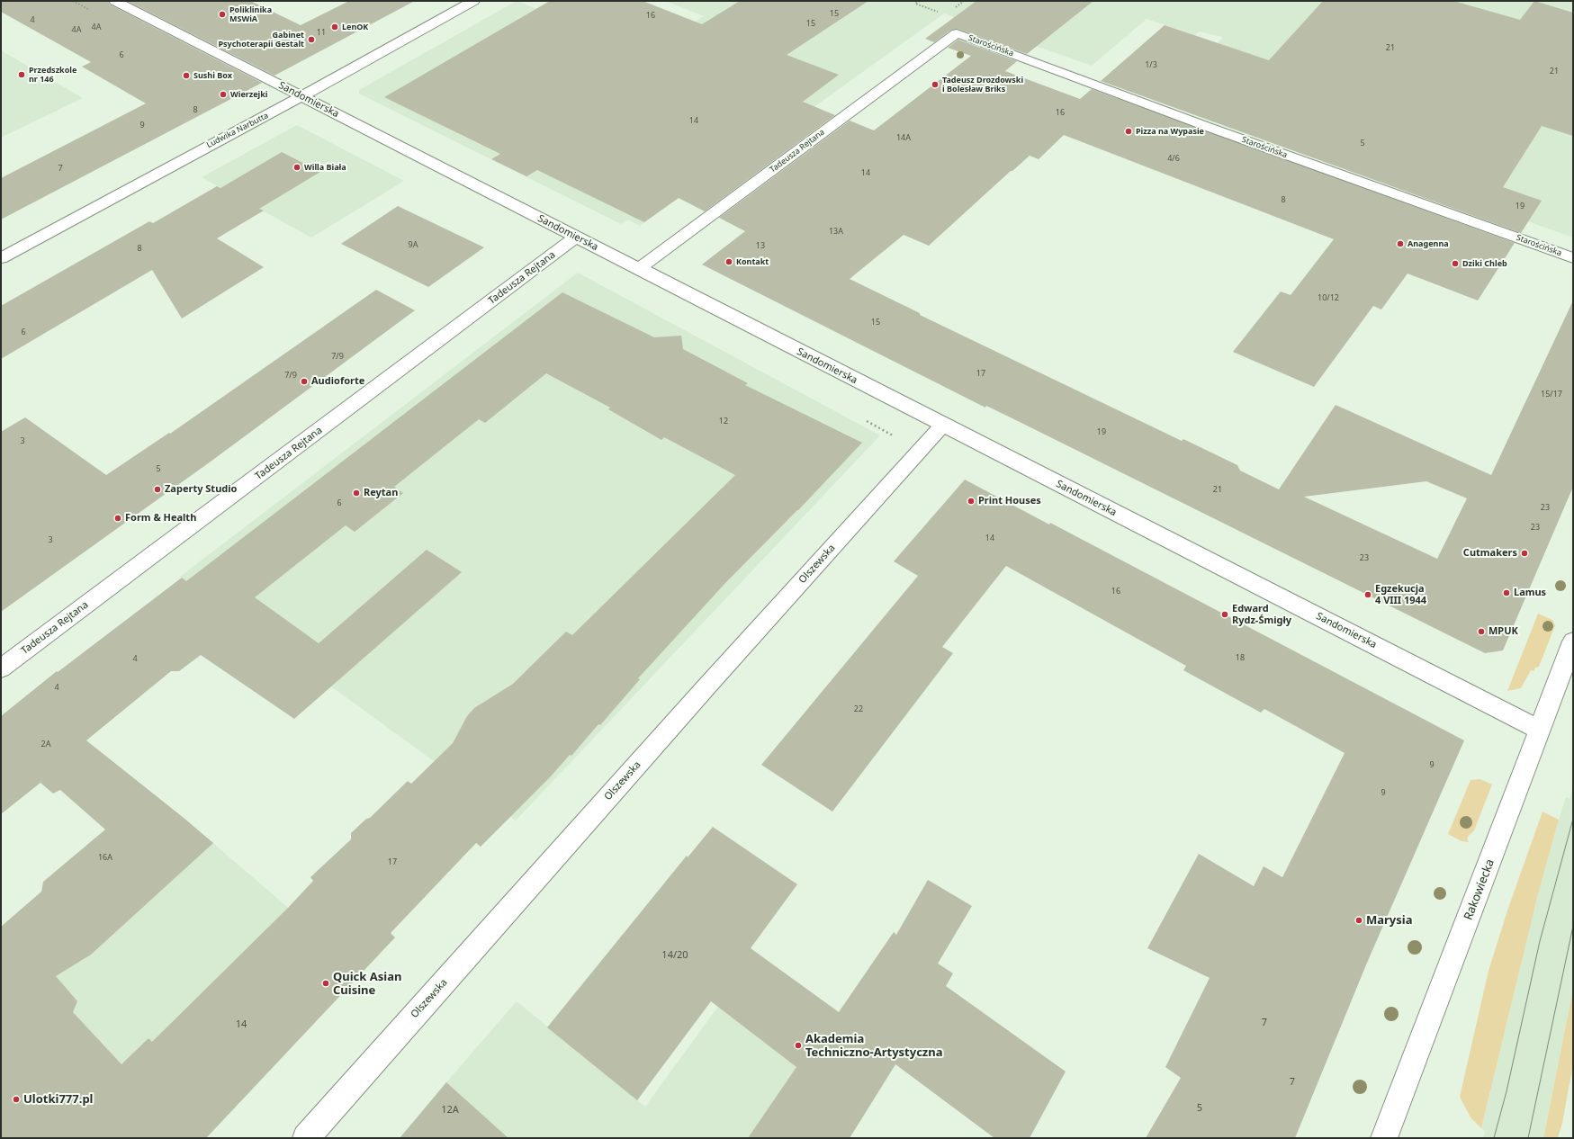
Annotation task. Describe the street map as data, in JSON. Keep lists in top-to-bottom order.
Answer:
{
  "streets": {
    "street": [
      "Starościńska",
      "Sandomierska",
      "Ludwika Narbutta",
      "Tadeusza Rejtana",
      "Olszewska",
      "Rakowiecka"
    ]
  },
  "crossings": [
    ["Starościńska", "Tadeusza Rejtana"],
    ["Sandomierska", "Ludwika Narbutta"],
    ["Sandomierska", "Tadeusza Rejtana"],
    ["Sandomierska", "Olszewska"],
    ["Sandomierska", "Rakowiecka"]
  ],
  "places": [
    "Poliklinika MSWiA",
    "LenOK",
    "Gabinet Psychoterapii Gestalt",
    "Przedszkole nr 146",
    "Sushi Box",
    "Tadeusz Drozdowski i Bolesław Briks",
    "Wierzejki",
    "Pizza na Wypasie",
    "Willa Biała",
    "Anagenna",
    "Kontakt",
    "Dziki Chleb",
    "Audioforte",
    "Zaperty Studio",
    "Reytan",
    "Print Houses",
    "Form & Health",
    "Cutmakers",
    "Lamus",
    "Egzekucja 4 VIII 1944",
    "Edward Rydz-Śmigły",
    "MPUK",
    "Marysia",
    "Quick Asian Cuisine",
    "Akademia Techniczno-Artystyczna",
    "Ulotki777.pl"
  ],
  "house_numbers": [
    "15",
    "16",
    "4",
    "15",
    "4A",
    "4A",
    "11",
    "21",
    "6",
    "1/3",
    "21",
    "8",
    "16",
    "14",
    "9",
    "14A",
    "5",
    "4/6",
    "7",
    "14",
    "8",
    "19",
    "13A",
    "9A",
    "13",
    "8",
    "10/12",
    "15",
    "6",
    "7/9",
    "17",
    "7/9",
    "15/17",
    "12",
    "19",
    "3",
    "5",
    "21",
    "6",
    "23",
    "23",
    "14",
    "3",
    "23",
    "16",
    "18",
    "4",
    "4",
    "22",
    "2A",
    "9",
    "9",
    "16A",
    "17",
    "14/20",
    "7",
    "14",
    "7",
    "5",
    "12A"
  ]
}
